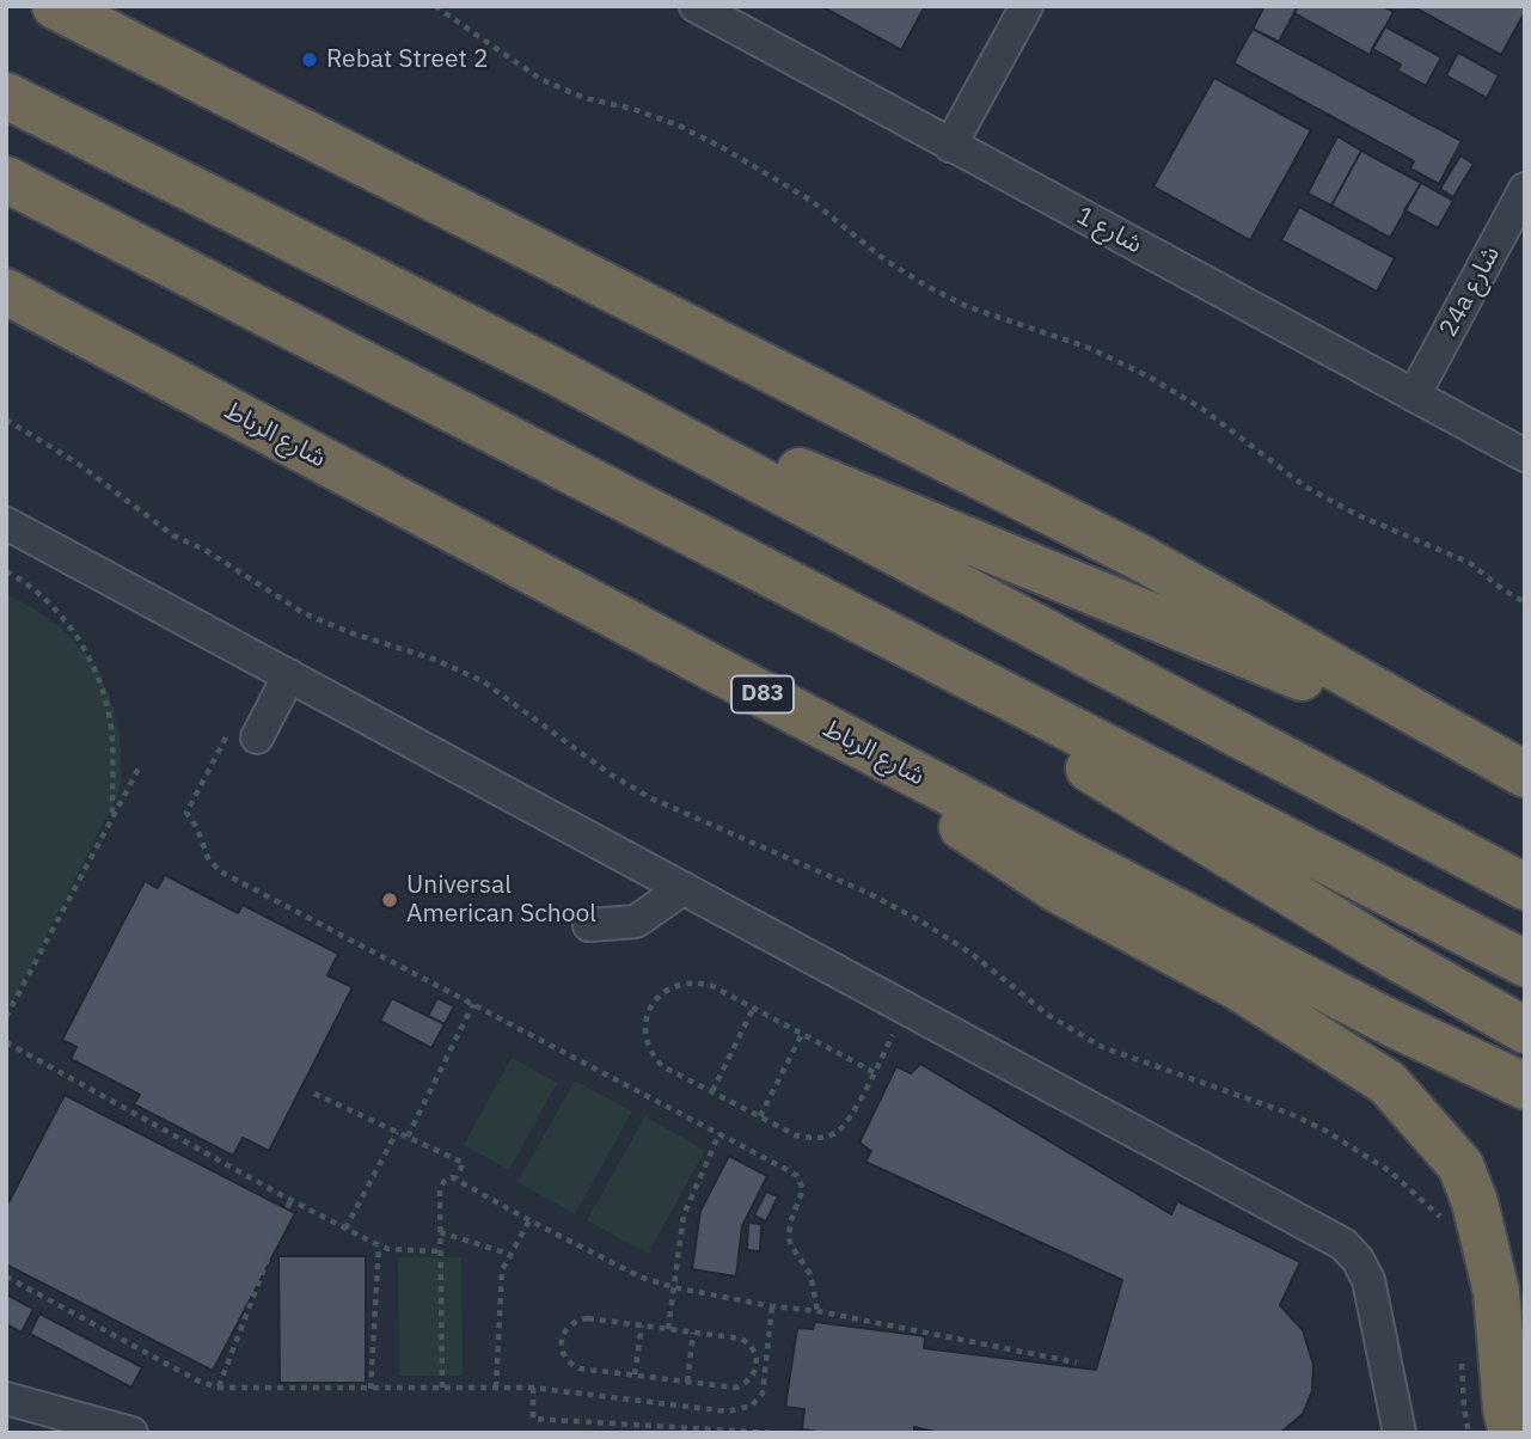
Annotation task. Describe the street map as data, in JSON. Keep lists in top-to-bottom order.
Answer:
{
  "streets": {
    "highway": ["شارع الرباط", "D83"],
    "street": ["شارع 1", "24a شارع"]
  },
  "crossings": [
    ["شارع 1", "24a شارع"]
  ],
  "places": ["Rebat Street 2", "Universal American School"]
}
